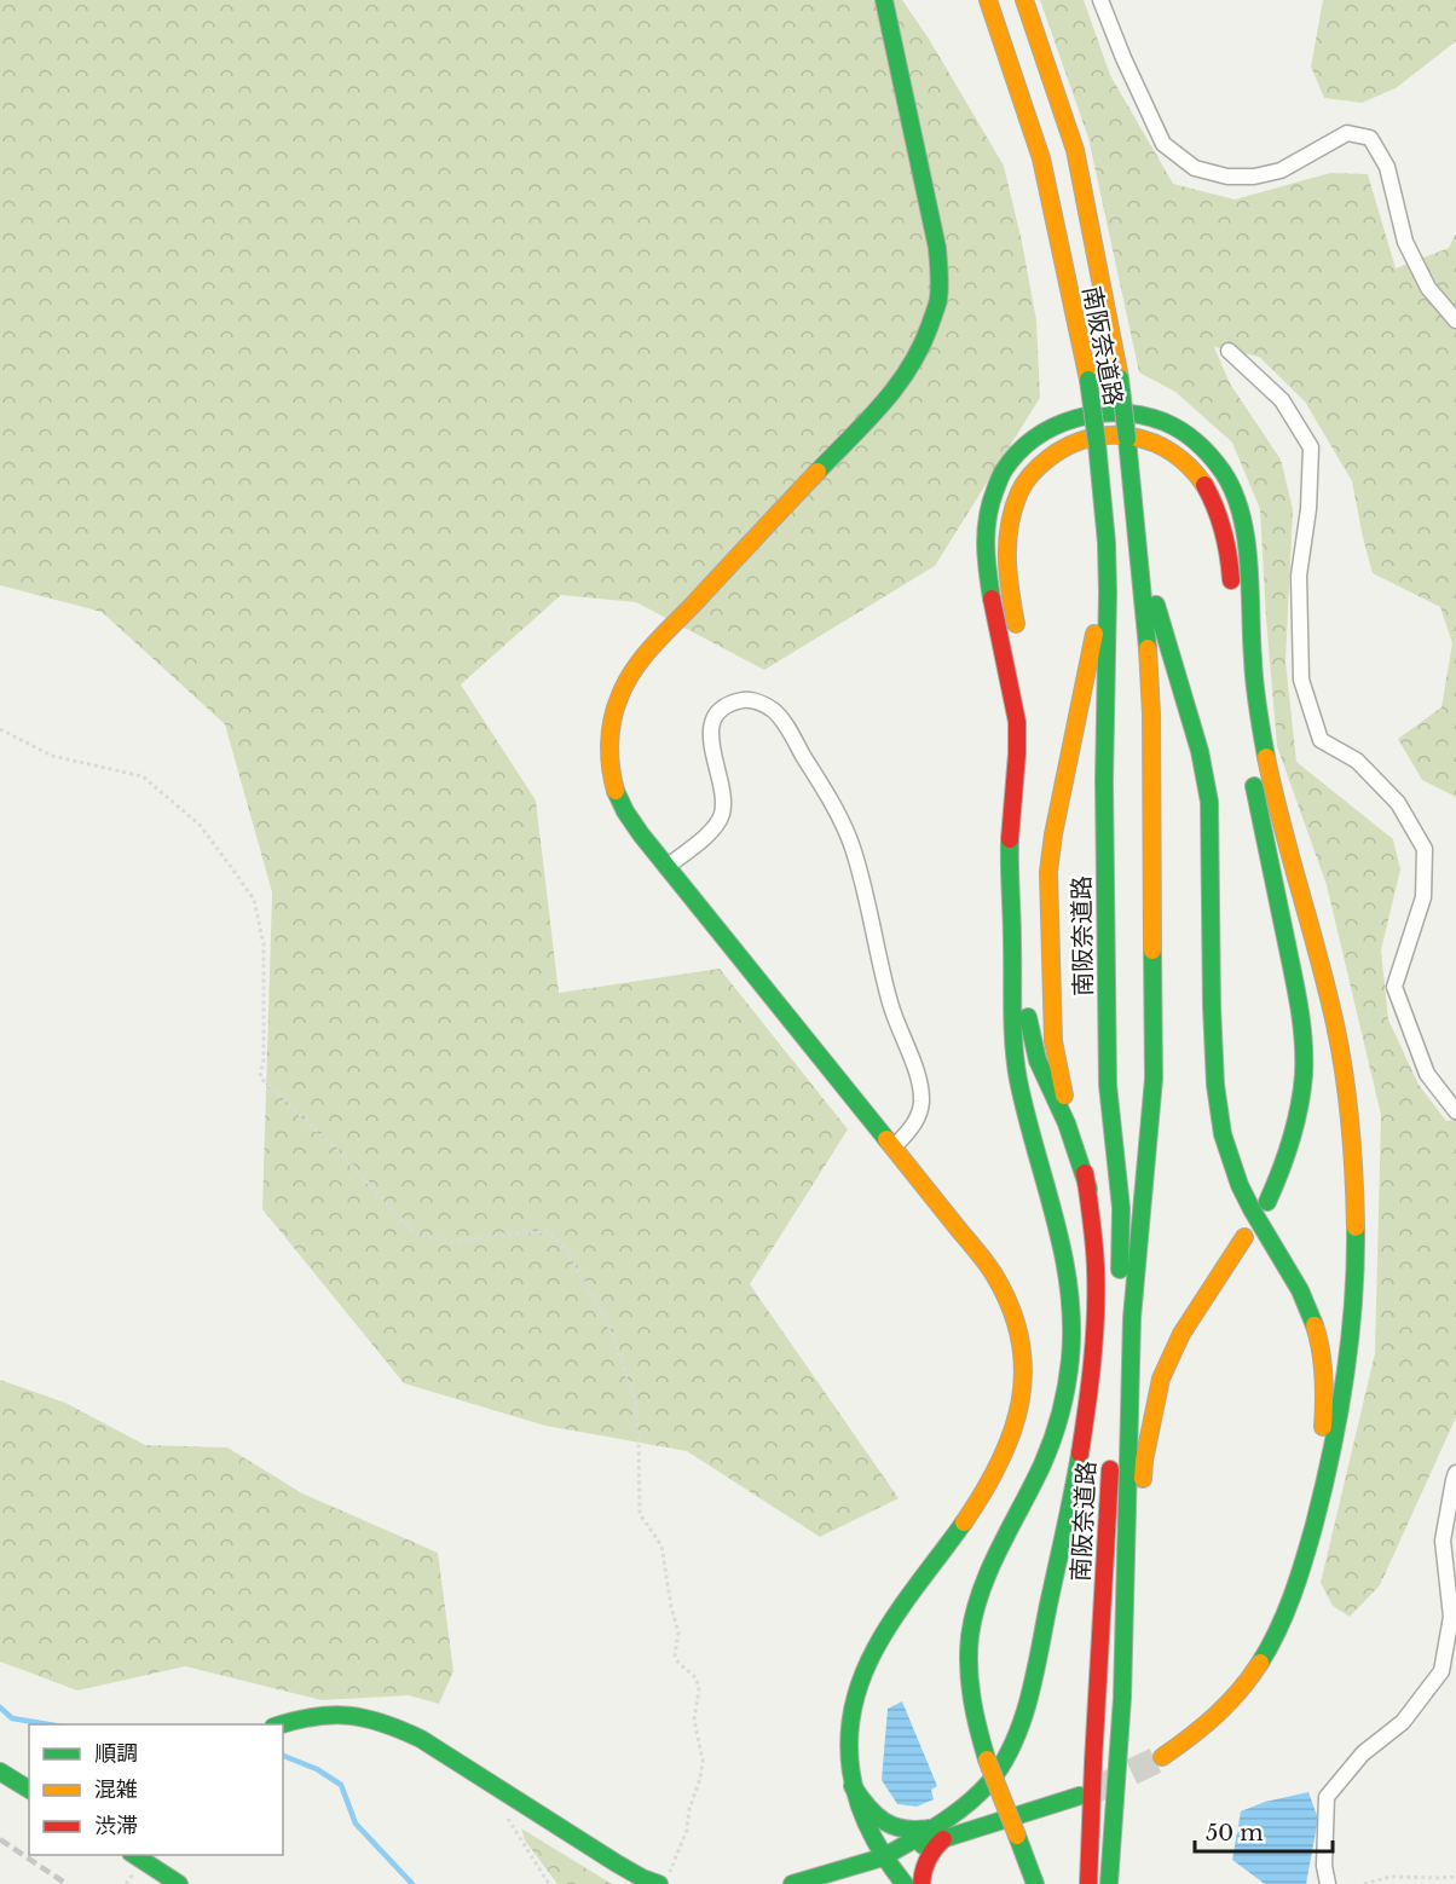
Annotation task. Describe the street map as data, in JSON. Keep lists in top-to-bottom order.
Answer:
{
  "streets": {
    "main road": ["南阪奈道路"]
  },
  "legend": ["順調", "混雑", "渋滞"],
  "scale_bar": "50 m"
}
